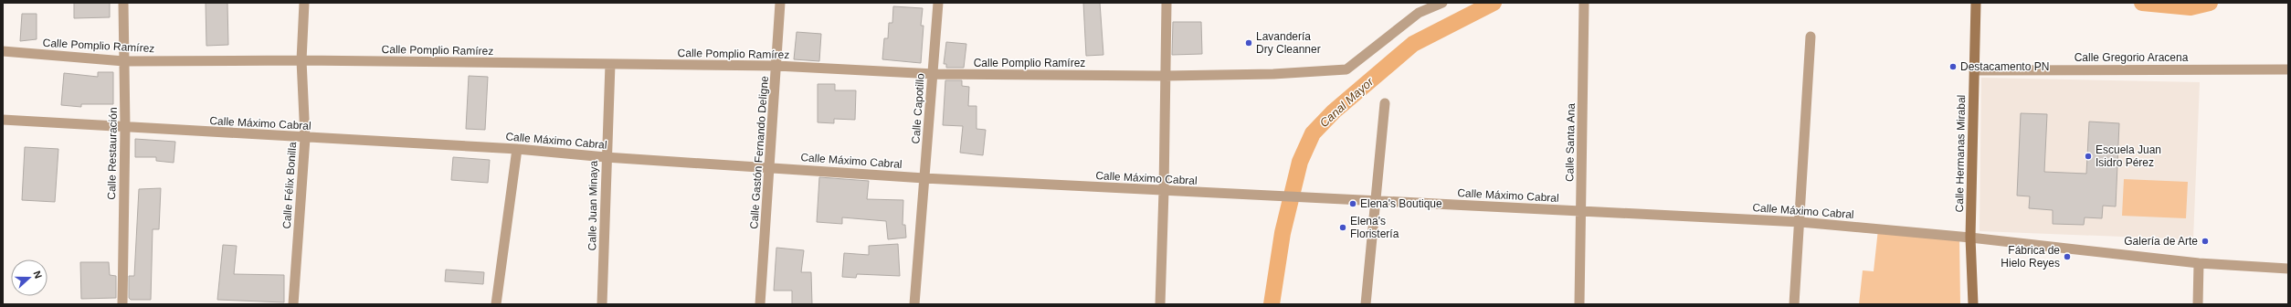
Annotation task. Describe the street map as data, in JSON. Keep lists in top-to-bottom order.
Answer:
{
  "streets": {
    "main road": ["Calle Hermanas Mirabal"],
    "street": [
      "Calle Pomplio Ramírez",
      "Calle Gregorio Aracena",
      "Calle Capotillo",
      "Calle Máximo Cabral",
      "Calle Santa Ana",
      "Calle Gastón Fernando Deligne",
      "Calle Restauración",
      "Calle Félix Bonilla",
      "Calle Juan Minaya"
    ]
  },
  "crossings": [
    ["Calle Pomplio Ramírez", "Calle Capotillo"],
    ["Calle Pomplio Ramírez", "Calle Gastón Fernando Deligne"],
    ["Calle Pomplio Ramírez", "Calle Restauración"],
    ["Calle Pomplio Ramírez", "Calle Félix Bonilla"],
    ["Calle Pomplio Ramírez", "Calle Juan Minaya"],
    ["Calle Gregorio Aracena", "Calle Hermanas Mirabal"],
    ["Calle Capotillo", "Calle Máximo Cabral"],
    ["Calle Máximo Cabral", "Calle Santa Ana"],
    ["Calle Máximo Cabral", "Calle Gastón Fernando Deligne"],
    ["Calle Máximo Cabral", "Calle Restauración"],
    ["Calle Máximo Cabral", "Calle Hermanas Mirabal"],
    ["Calle Máximo Cabral", "Calle Félix Bonilla"],
    ["Calle Máximo Cabral", "Calle Juan Minaya"]
  ],
  "water": ["Canal Mayor"],
  "places": [
    "Lavandería Dry Cleanner",
    "Destacamento PN",
    "Escuela Juan Isidro Pérez",
    "Elena's Boutique",
    "Elena's Floristería",
    "Galería de Arte",
    "Fábrica de Hielo Reyes"
  ],
  "north": "right"
}
